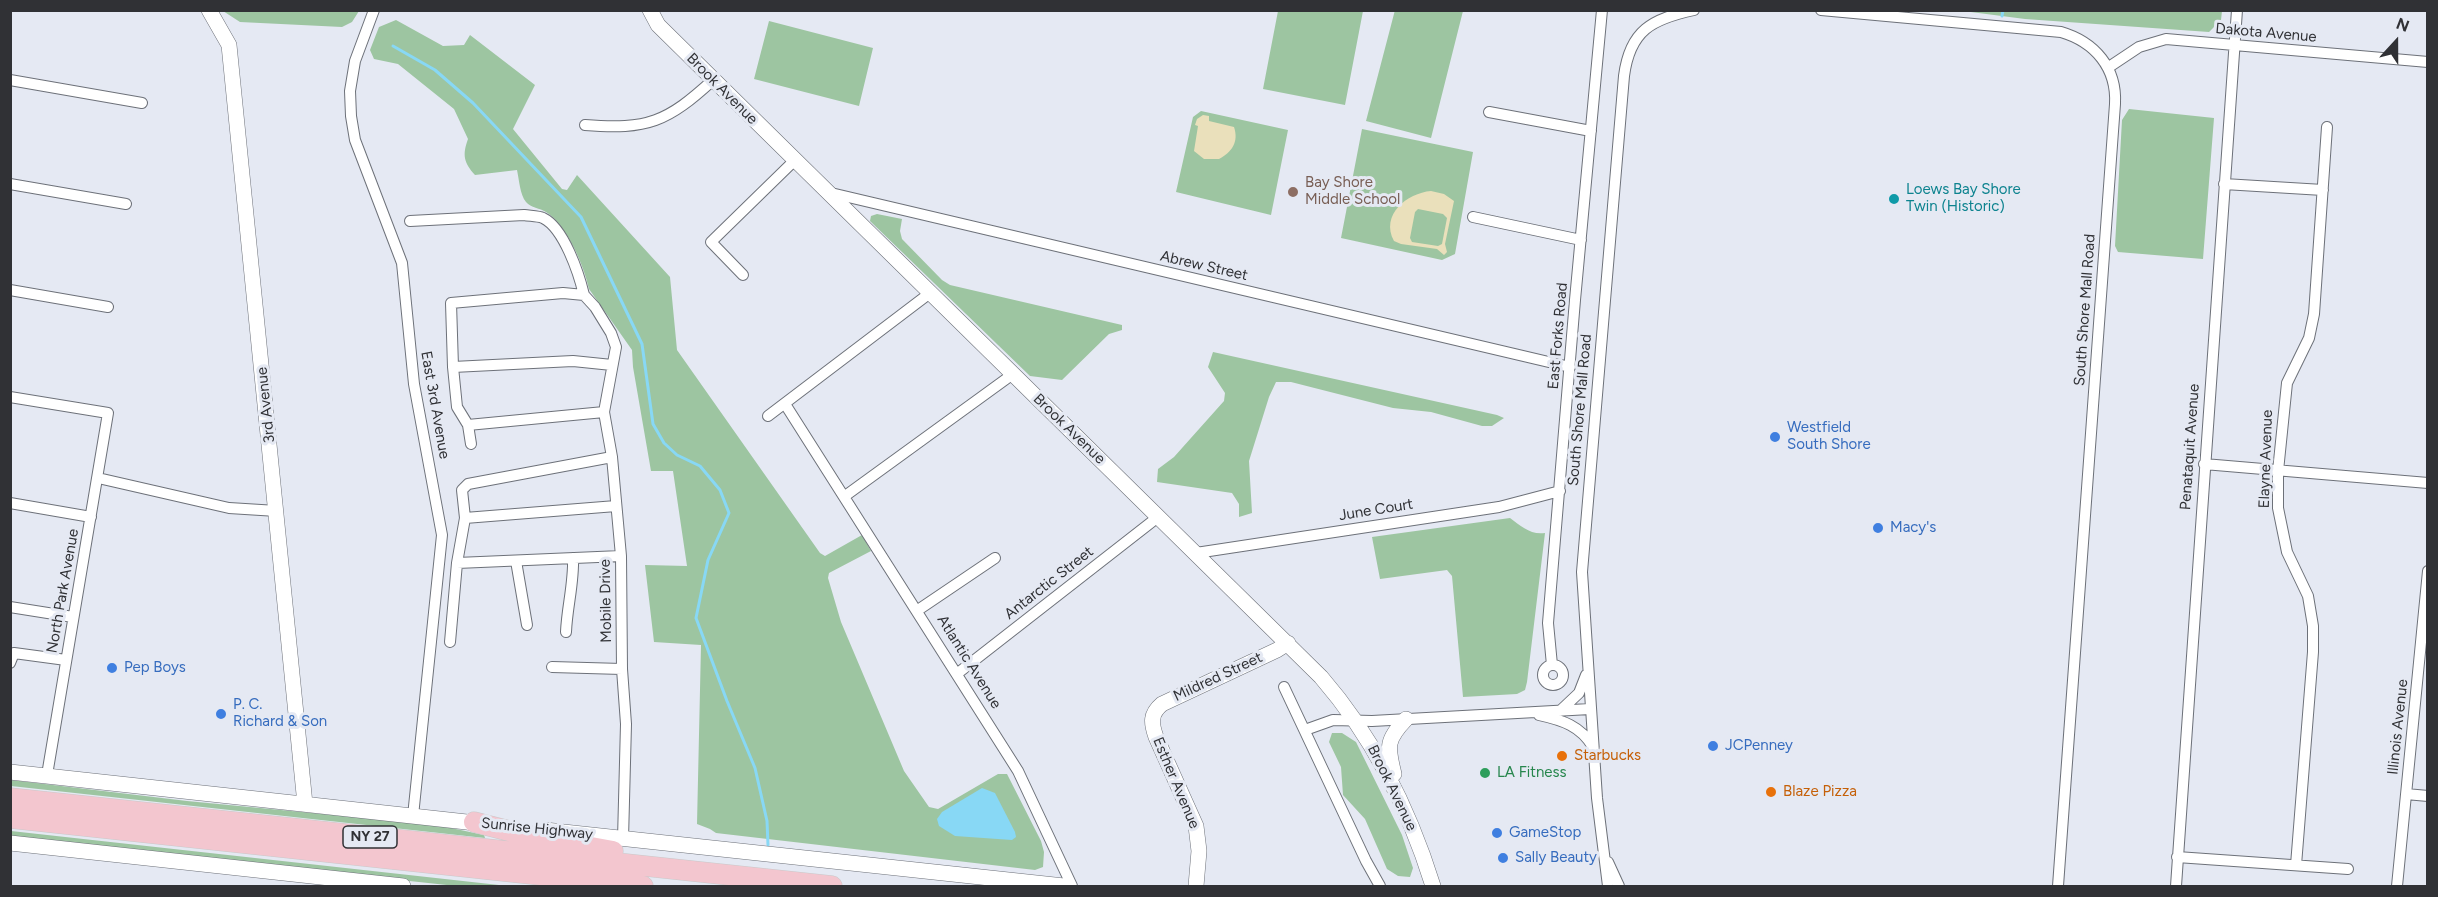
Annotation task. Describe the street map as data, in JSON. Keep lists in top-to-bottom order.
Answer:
{
  "streets": {
    "highway": ["Sunrise Highway", "NY 27"],
    "street": [
      "Dakota Avenue",
      "Brook Avenue",
      "Abrew Street",
      "South Shore Mall Road",
      "East Forks Road",
      "3rd Avenue",
      "East 3rd Avenue",
      "Penataquit Avenue",
      "Elayne Avenue",
      "June Court",
      "Antarctic Street",
      "North Park Avenue",
      "Mobile Drive",
      "Atlantic Avenue",
      "Mildred Street",
      "Illinois Avenue",
      "Esther Avenue"
    ]
  },
  "crossings": [
    ["Dakota Avenue", "South Shore Mall Road"],
    ["Dakota Avenue", "Penataquit Avenue"],
    ["Brook Avenue", "Abrew Street"],
    ["Brook Avenue", "June Court"],
    ["Brook Avenue", "Antarctic Street"],
    ["Brook Avenue", "Mildred Street"],
    ["Abrew Street", "East Forks Road"],
    ["East Forks Road", "June Court"],
    ["3rd Avenue", "Sunrise Highway"],
    ["East 3rd Avenue", "Sunrise Highway"],
    ["Antarctic Street", "Atlantic Avenue"],
    ["North Park Avenue", "Sunrise Highway"],
    ["Mobile Drive", "Sunrise Highway"],
    ["Mildred Street", "Esther Avenue"]
  ],
  "places": [
    "Bay Shore Middle School",
    "Loews Bay Shore Twin (Historic)",
    "Westfield South Shore",
    "Macy's",
    "Pep Boys",
    "P. C. Richard & Son",
    "JCPenney",
    "Starbucks",
    "LA Fitness",
    "Blaze Pizza",
    "GameStop",
    "Sally Beauty"
  ],
  "north": "top"
}
